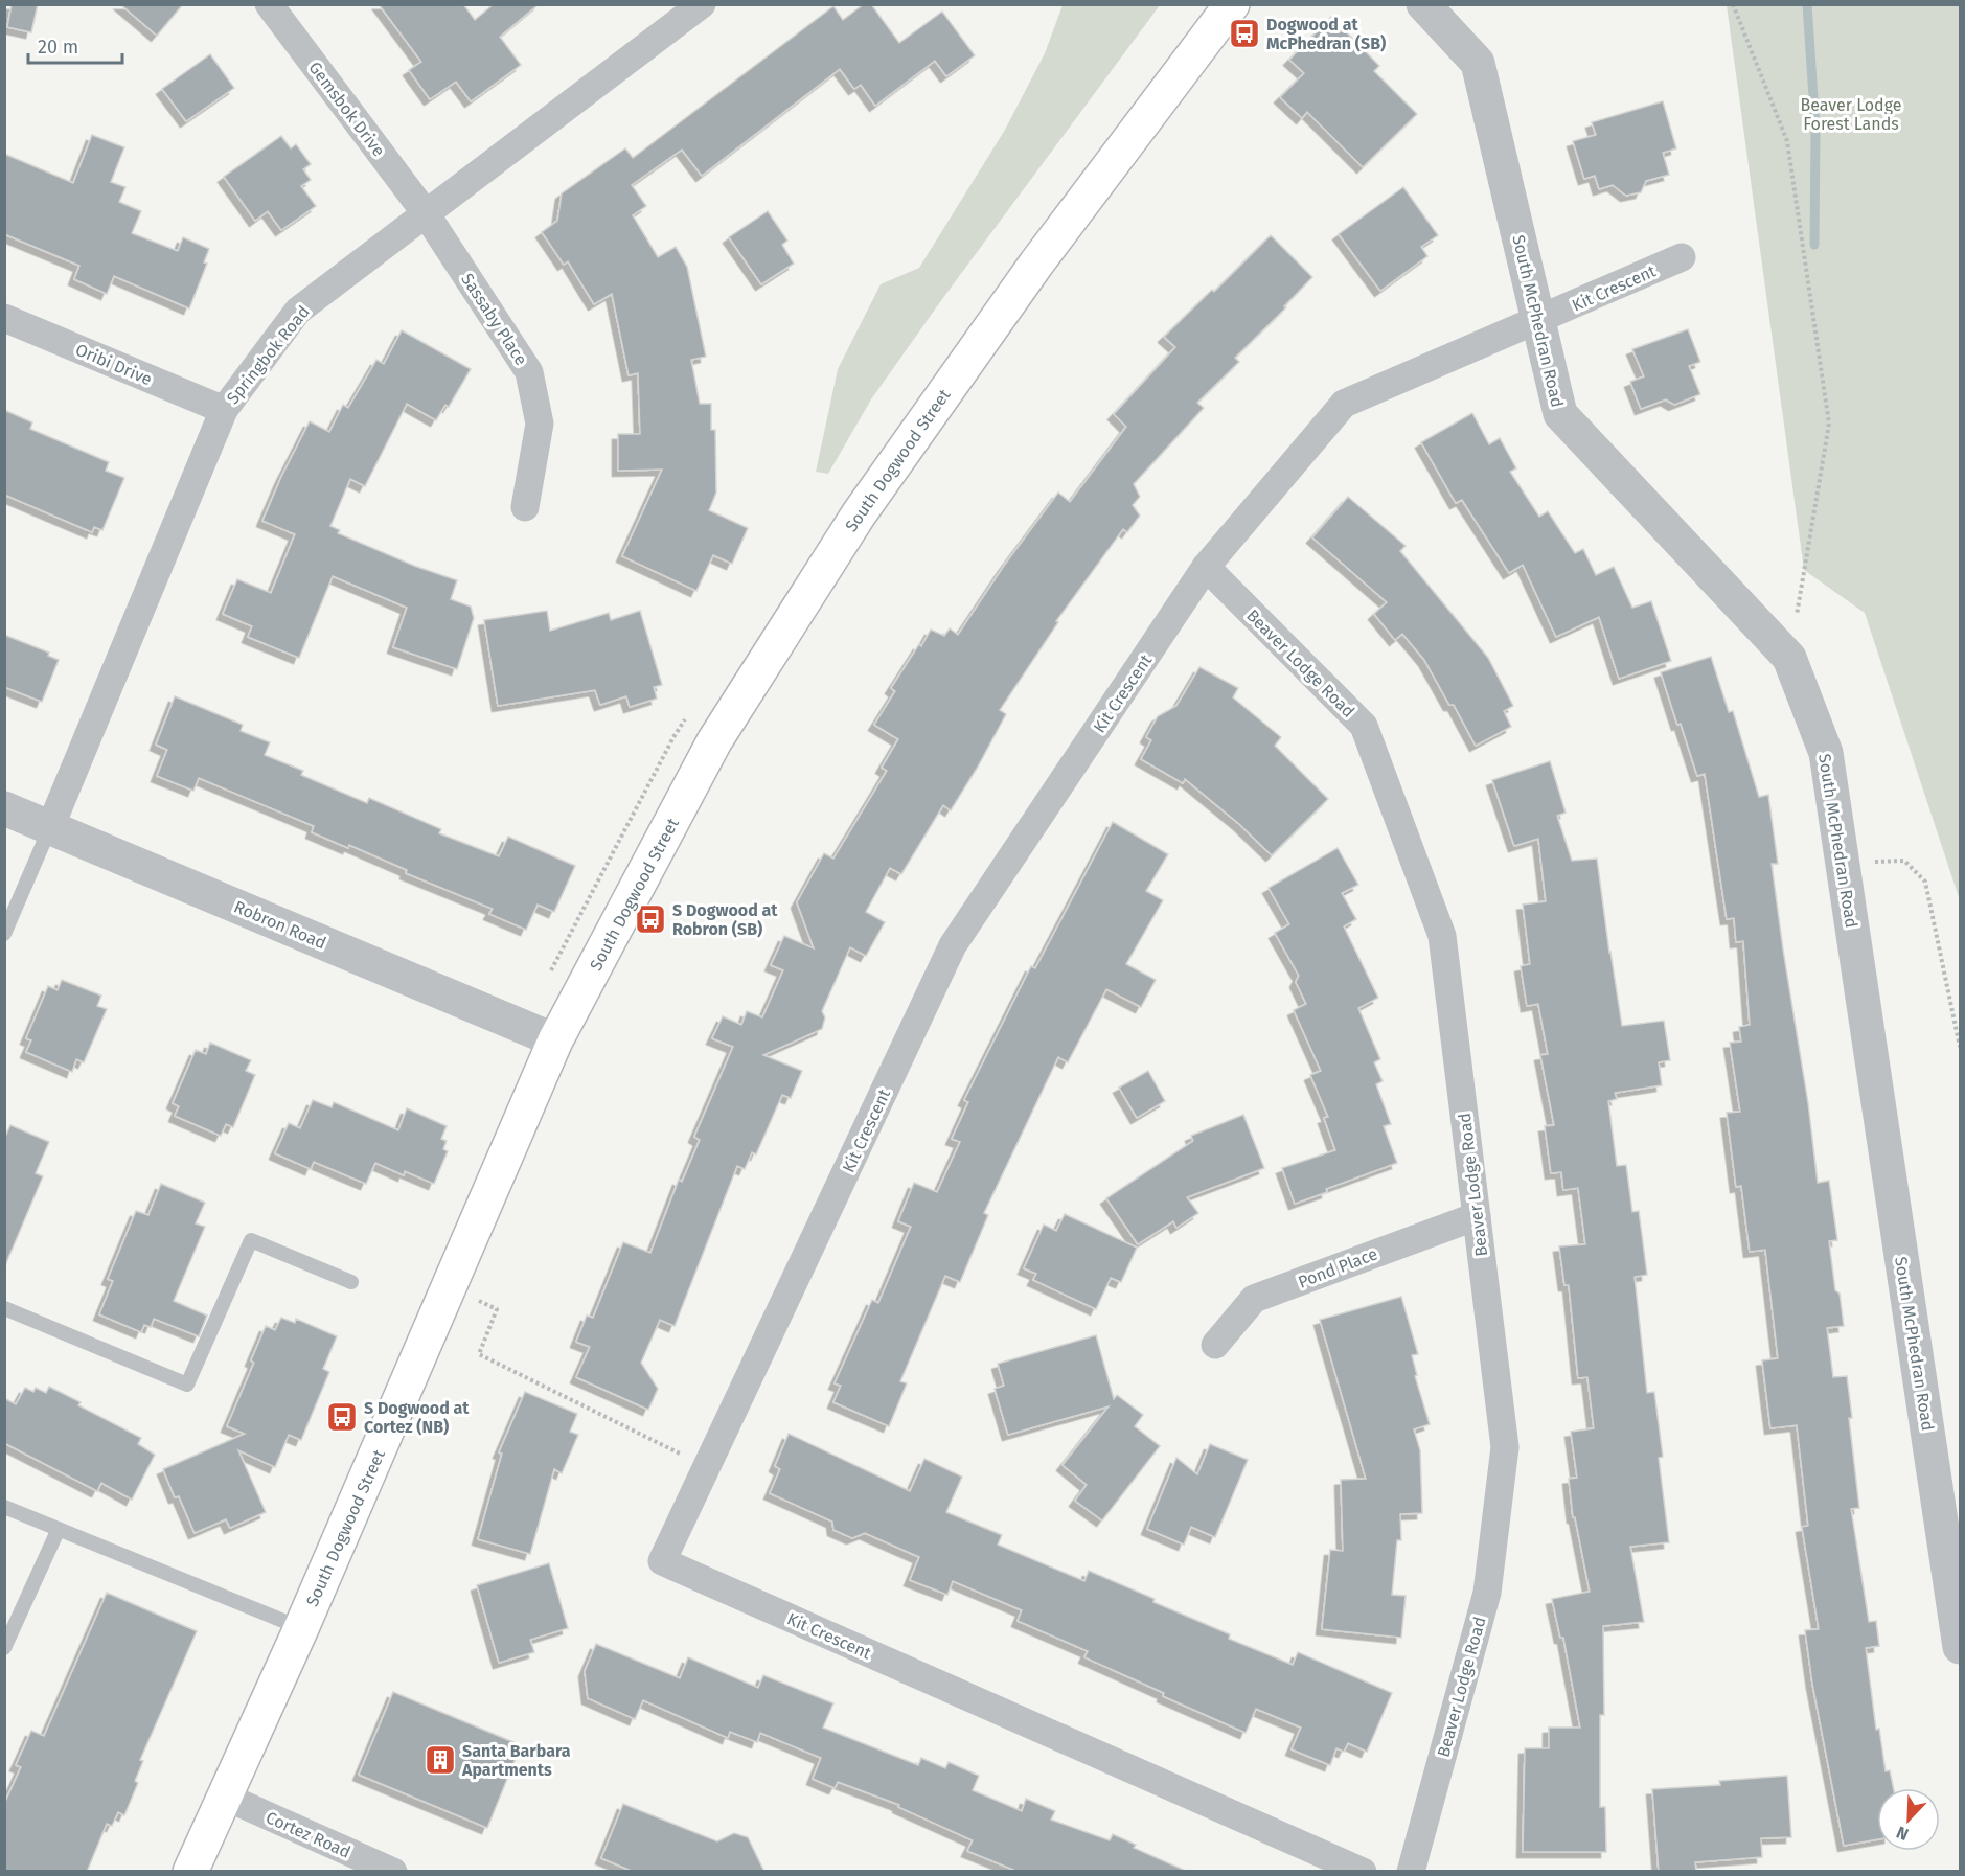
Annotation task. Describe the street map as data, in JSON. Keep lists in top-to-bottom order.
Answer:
{
  "streets": {
    "main road": ["South Dogwood Street"],
    "street": [
      "Gemsbok Drive",
      "Kit Crescent",
      "Sassaby Place",
      "South McPhedran Road",
      "Springbok Road",
      "Oribi Drive",
      "Beaver Lodge Road",
      "Robron Road",
      "Pond Place",
      "Cortez Road"
    ]
  },
  "crossings": [
    ["Gemsbok Drive", "Sassaby Place"],
    ["Gemsbok Drive", "Springbok Road"],
    ["Kit Crescent", "South McPhedran Road"],
    ["Kit Crescent", "Beaver Lodge Road"],
    ["Sassaby Place", "Springbok Road"],
    ["Springbok Road", "Oribi Drive"],
    ["Springbok Road", "Robron Road"],
    ["South Dogwood Street", "Robron Road"],
    ["South Dogwood Street", "Cortez Road"],
    ["Beaver Lodge Road", "Pond Place"]
  ],
  "parks": ["Beaver Lodge Forest Lands"],
  "places": {
    "bus stop": ["Dogwood at McPhedran (SB)", "S Dogwood at Robron (SB)", "S Dogwood at Cortez (NB)"],
    "building": ["Santa Barbara Apartments"]
  },
  "scale_bar": "20 m",
  "north": "bottom left"
}
